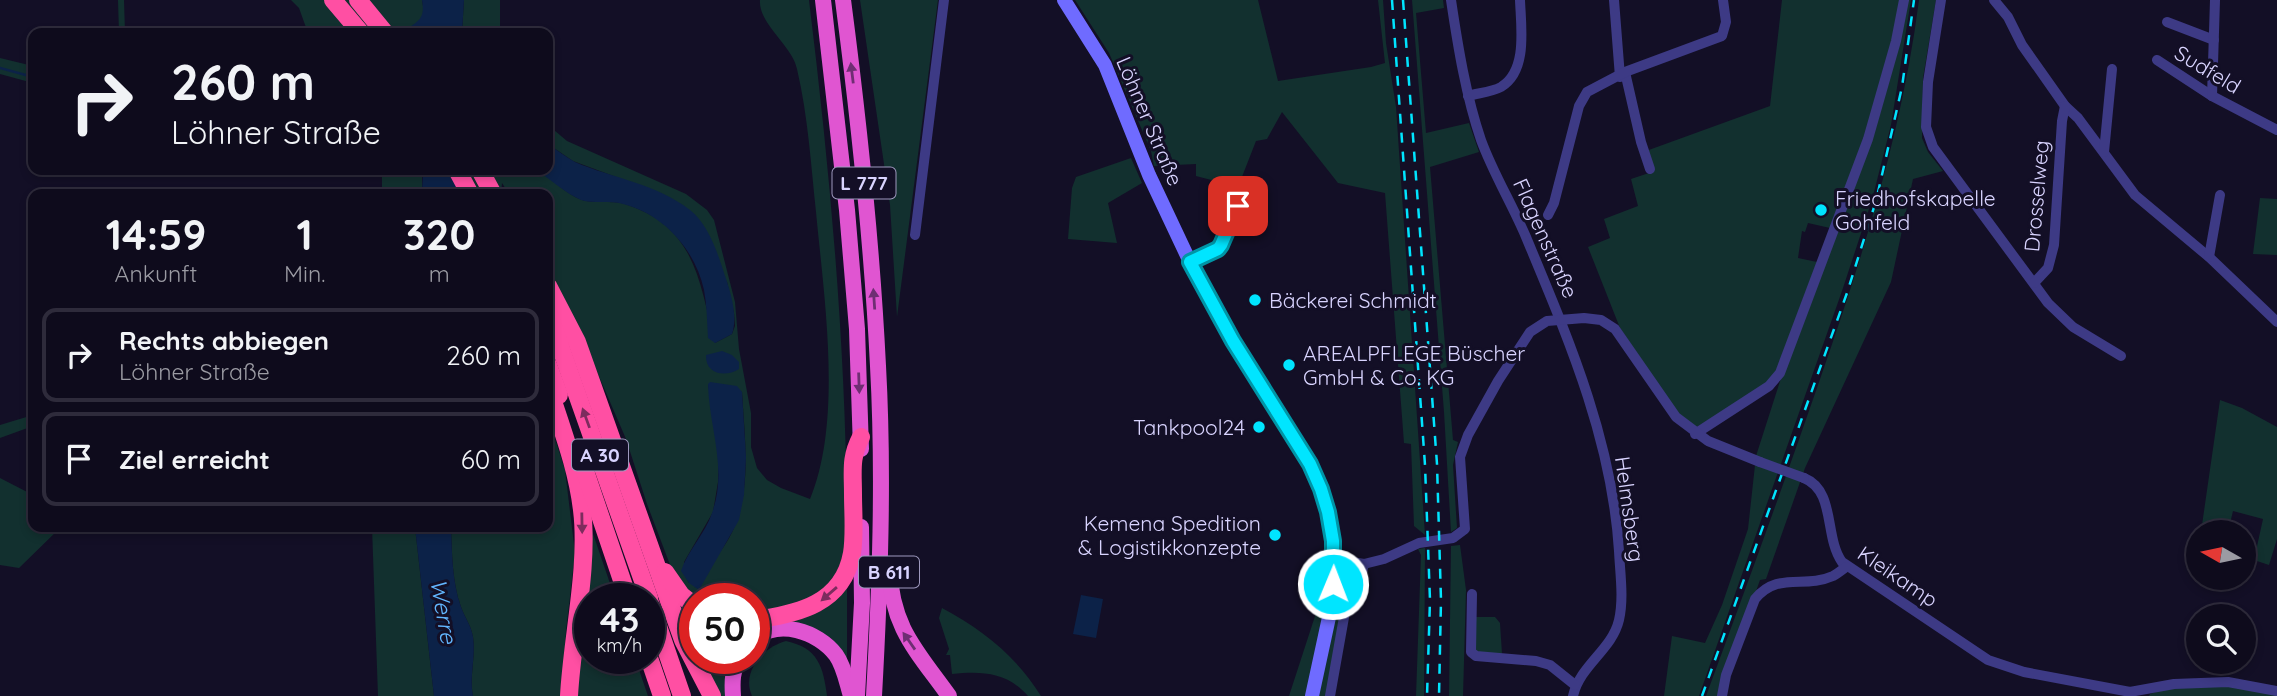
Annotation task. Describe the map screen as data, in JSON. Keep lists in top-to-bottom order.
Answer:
{
  "streets": {
    "highway": ["L 777", "A 30", "B 611"],
    "main road": ["Löhner Straße"],
    "street": [
      "Sudfeld",
      "Drosselweg",
      "Flagenstraße",
      "Helmsberg",
      "Kleikamp"
    ]
  },
  "crossings": [
    ["Löhner Straße", "Flagenstraße"],
    ["L 777", "B 611"],
    ["Flagenstraße", "Helmsberg"],
    ["Flagenstraße", "Kleikamp"],
    ["Helmsberg", "Kleikamp"]
  ],
  "water": ["Werre"],
  "places": [
    "Friedhofskapelle Gohfeld",
    "Bäckerei Schmidt",
    "AREALPFLEGE Büscher GmbH & Co. KG",
    "Tankpool24",
    "Kemena Spedition & Logistikkonzepte"
  ],
  "north": "left",
  "page": {
    "turn": ["260 m", "Löhner Straße"],
    "eta": [
      "14:59",
      "Ankunft",
      "1",
      "Min.",
      "320",
      "m"
    ],
    "list": [
      {
        "name": "Rechts abbiegen",
        "note": "Löhner Straße",
        "value": "260 m"
      },
      {
        "name": "Ziel erreicht",
        "value": "60 m"
      }
    ],
    "speed": "43 km/h",
    "limit": "50"
  }
}
